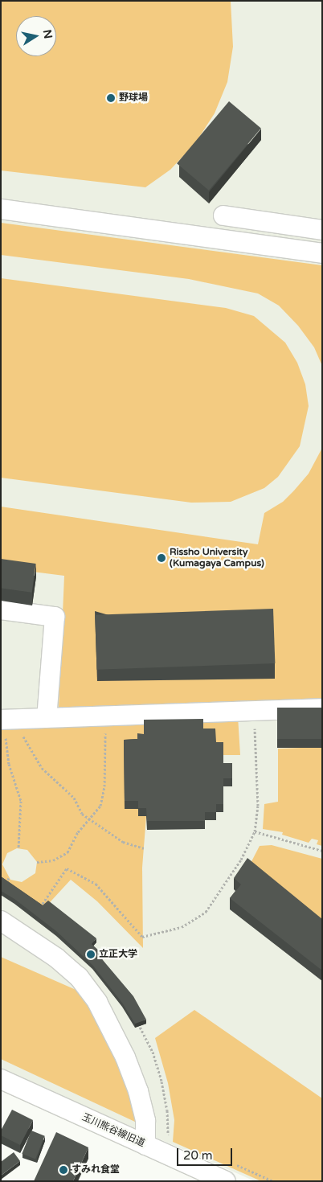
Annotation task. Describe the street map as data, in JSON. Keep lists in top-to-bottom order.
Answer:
{
  "streets": {
    "street": ["玉川熊谷線旧道"]
  },
  "places": [
    "野球場",
    "Rissho University (Kumagaya Campus)",
    "立正大学",
    "すみれ食堂"
  ],
  "scale_bar": "20 m",
  "north": "right"
}
